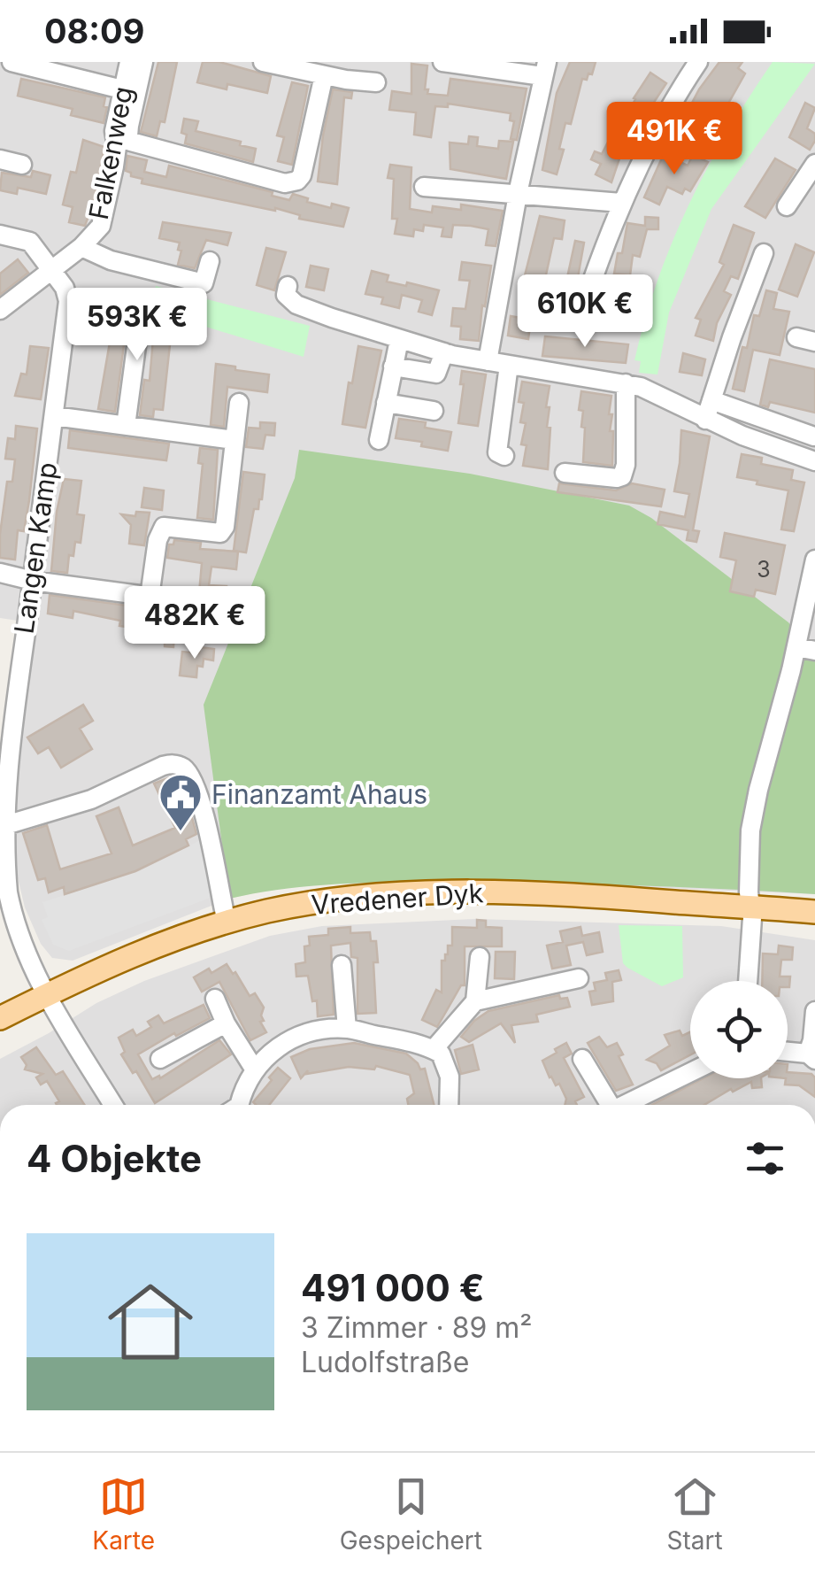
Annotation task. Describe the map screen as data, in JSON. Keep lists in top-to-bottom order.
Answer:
{
  "streets": {
    "main road": ["Vredener Dyk"],
    "street": ["Falkenweg", "Langen Kamp"]
  },
  "crossings": [
    ["Langen Kamp", "Vredener Dyk"]
  ],
  "places": {
    "public building": ["Finanzamt Ahaus"]
  },
  "house_numbers": ["3"],
  "page": {
    "status": "08:09",
    "price": [
      "491K €",
      "610K €",
      "593K €",
      "482K €"
    ],
    "heading": "4 Objekte",
    "list": [
      {
        "name": "491 000 €",
        "note": "3 Zimmer · 89 m² · Ludolfstraße"
      }
    ],
    "tabs": ["Karte", "Gespeichert", "Start"]
  }
}
